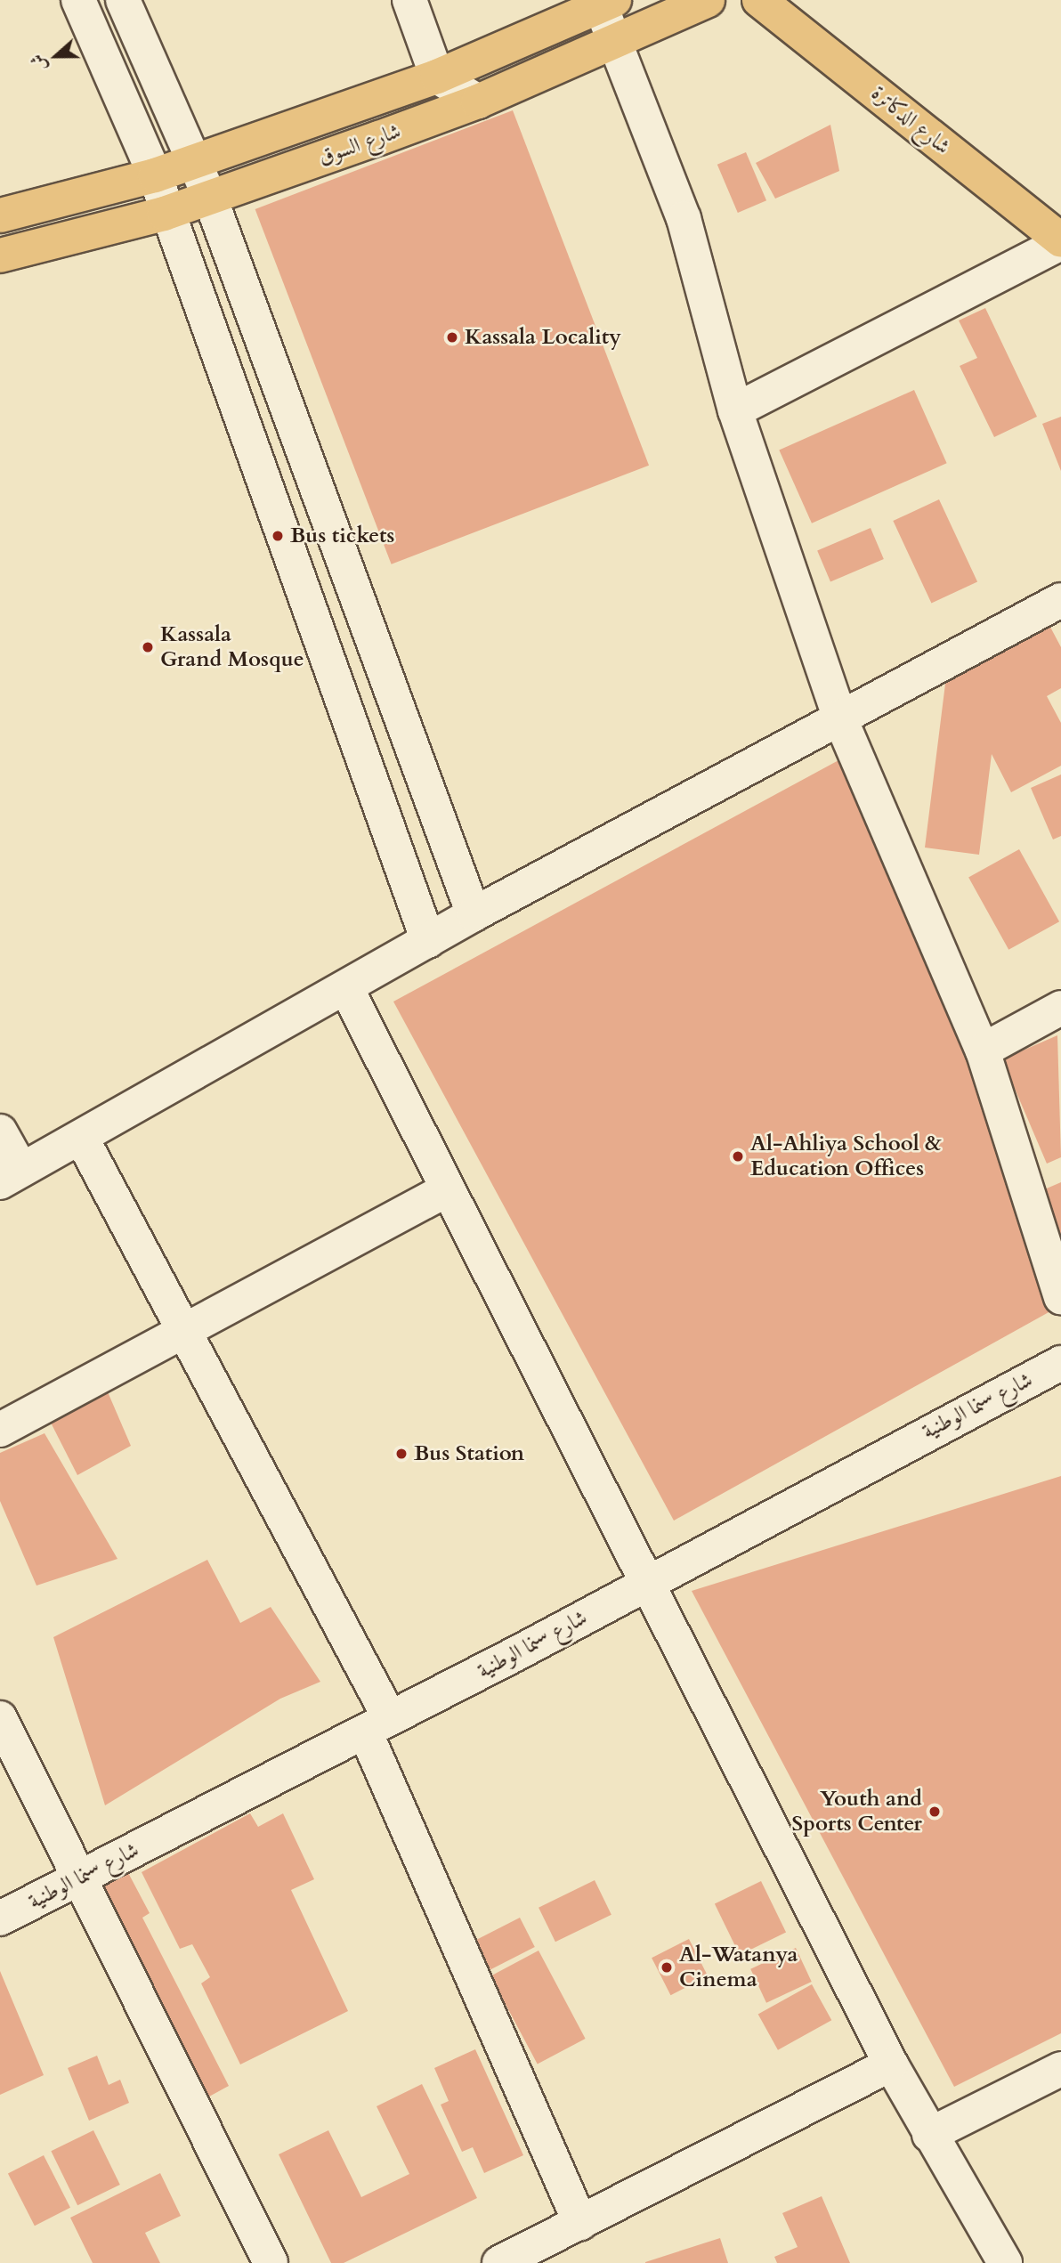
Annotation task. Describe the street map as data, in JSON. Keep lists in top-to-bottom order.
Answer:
{
  "streets": {
    "main road": ["شارع الدكاترة", "شارع السوق"],
    "street": ["شارع سنما الوطنية"]
  },
  "places": [
    "Kassala Locality",
    "Bus tickets",
    "Kassala Grand Mosque",
    "Al-Ahliya School & Education Offices",
    "Bus Station",
    "Youth and Sports Center",
    "Al-Watanya Cinema"
  ],
  "north": "left"
}
